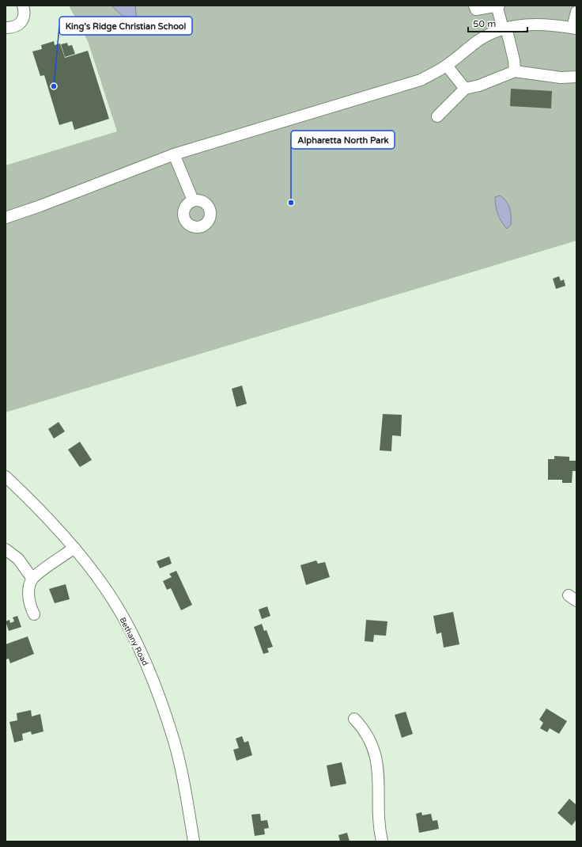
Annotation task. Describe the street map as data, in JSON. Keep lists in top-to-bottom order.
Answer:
{
  "streets": {
    "street": ["Bethany Road"]
  },
  "places": ["King's Ridge Christian School", "Alpharetta North Park"],
  "scale_bar": "50 m"
}
